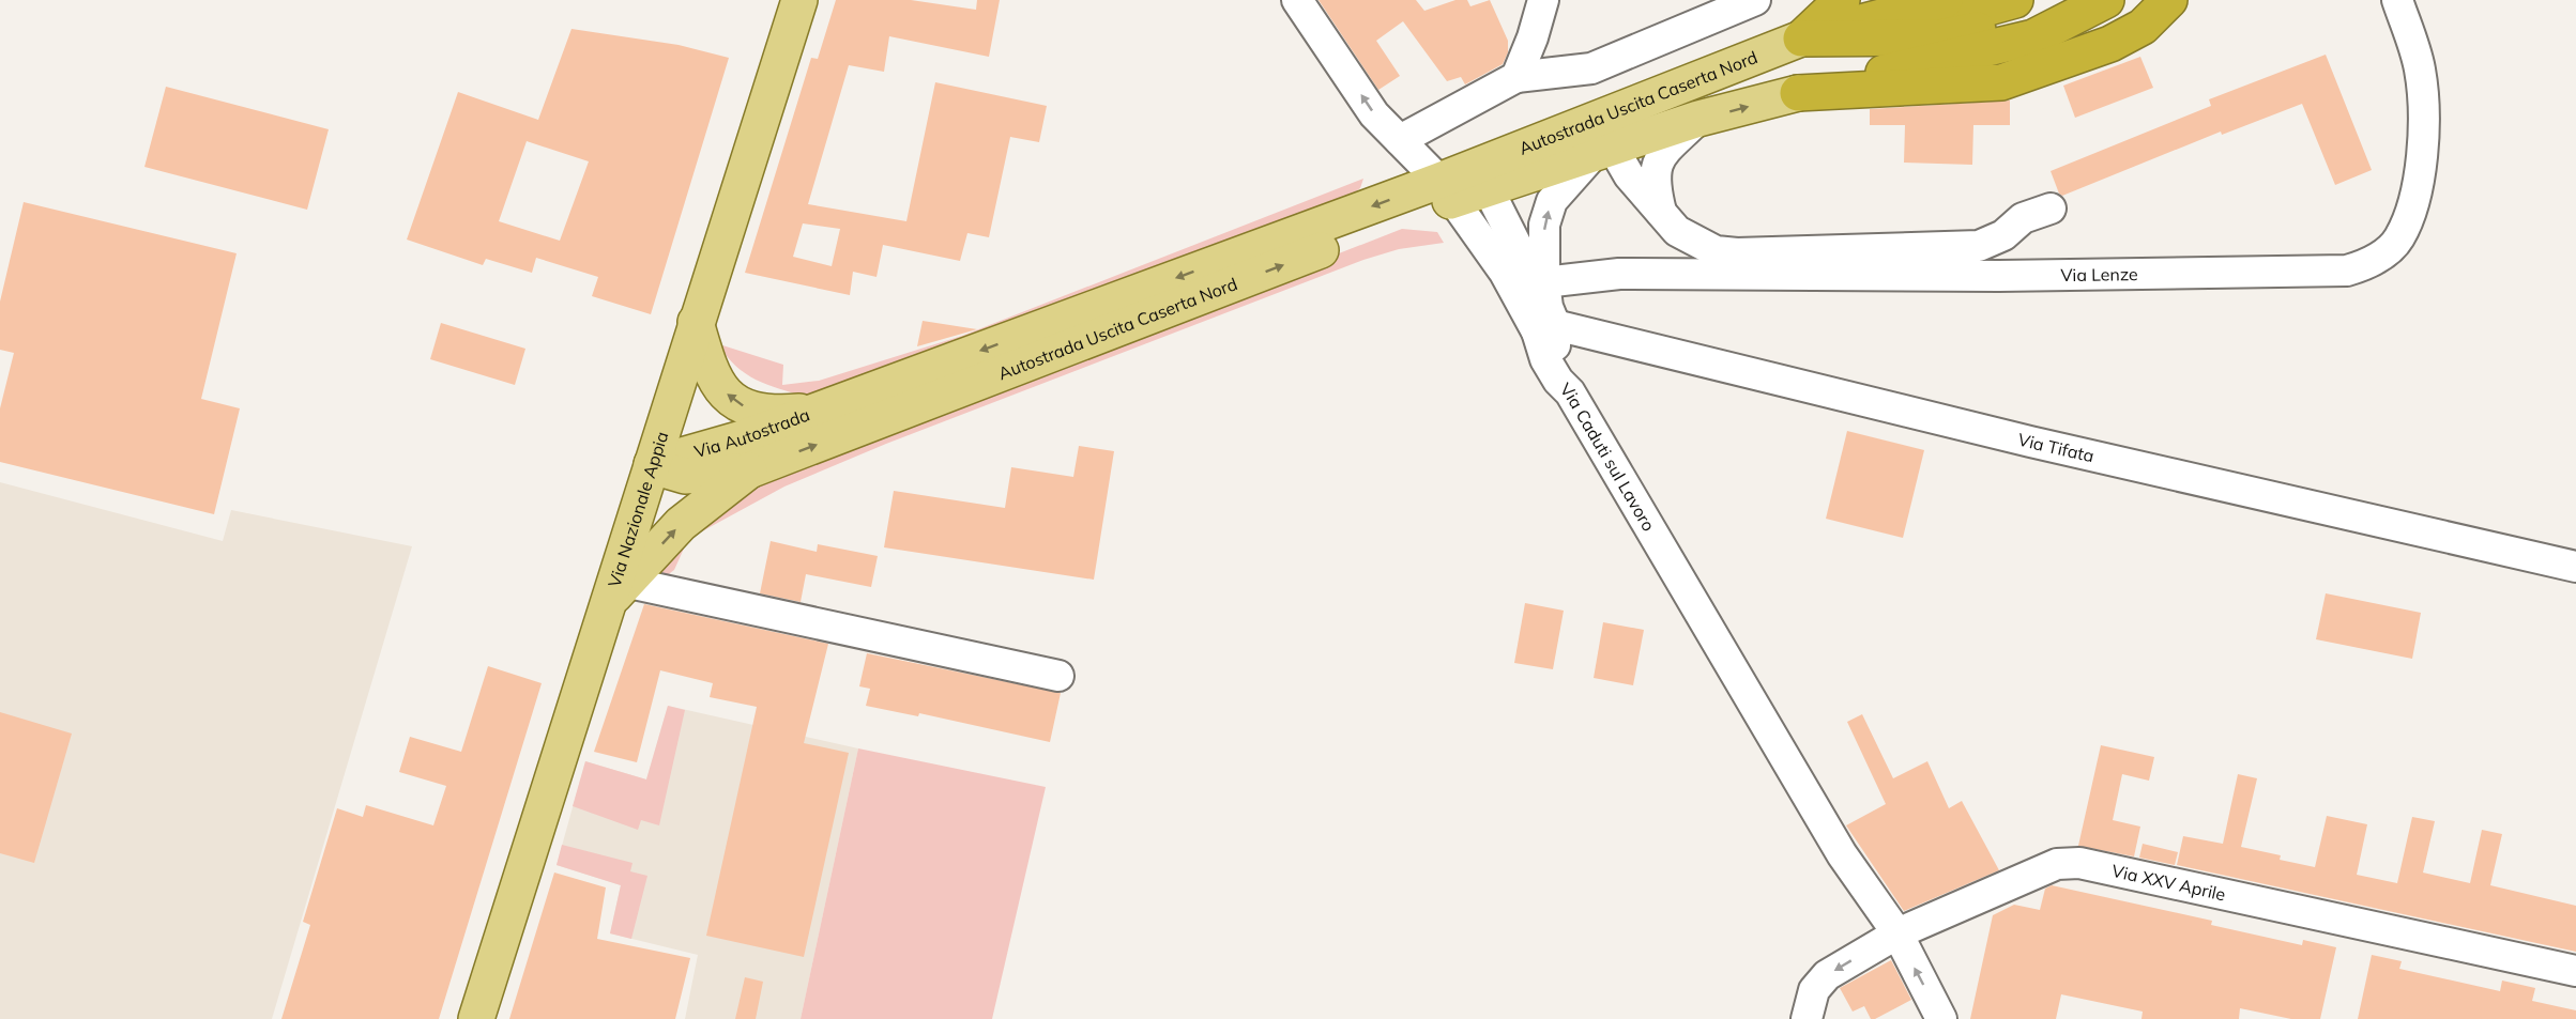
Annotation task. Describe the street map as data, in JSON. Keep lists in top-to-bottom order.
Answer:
{
  "streets": {
    "main road": ["Autostrada Uscita Caserta Nord", "Via Autostrada", "Via Nazionale Appia"],
    "street": [
      "Via Lenze",
      "Via Tifata",
      "Via Caduti sul Lavoro",
      "Via XXV Aprile"
    ]
  },
  "crossings": [
    ["Autostrada Uscita Caserta Nord", "Via Lenze"],
    ["Autostrada Uscita Caserta Nord", "Via Autostrada"],
    ["Autostrada Uscita Caserta Nord", "Via Tifata"],
    ["Autostrada Uscita Caserta Nord", "Via Caduti sul Lavoro"],
    ["Via Lenze", "Via Tifata"],
    ["Via Lenze", "Via Caduti sul Lavoro"],
    ["Via Autostrada", "Via Nazionale Appia"],
    ["Via Tifata", "Via Caduti sul Lavoro"],
    ["Via Caduti sul Lavoro", "Via XXV Aprile"]
  ]
}
